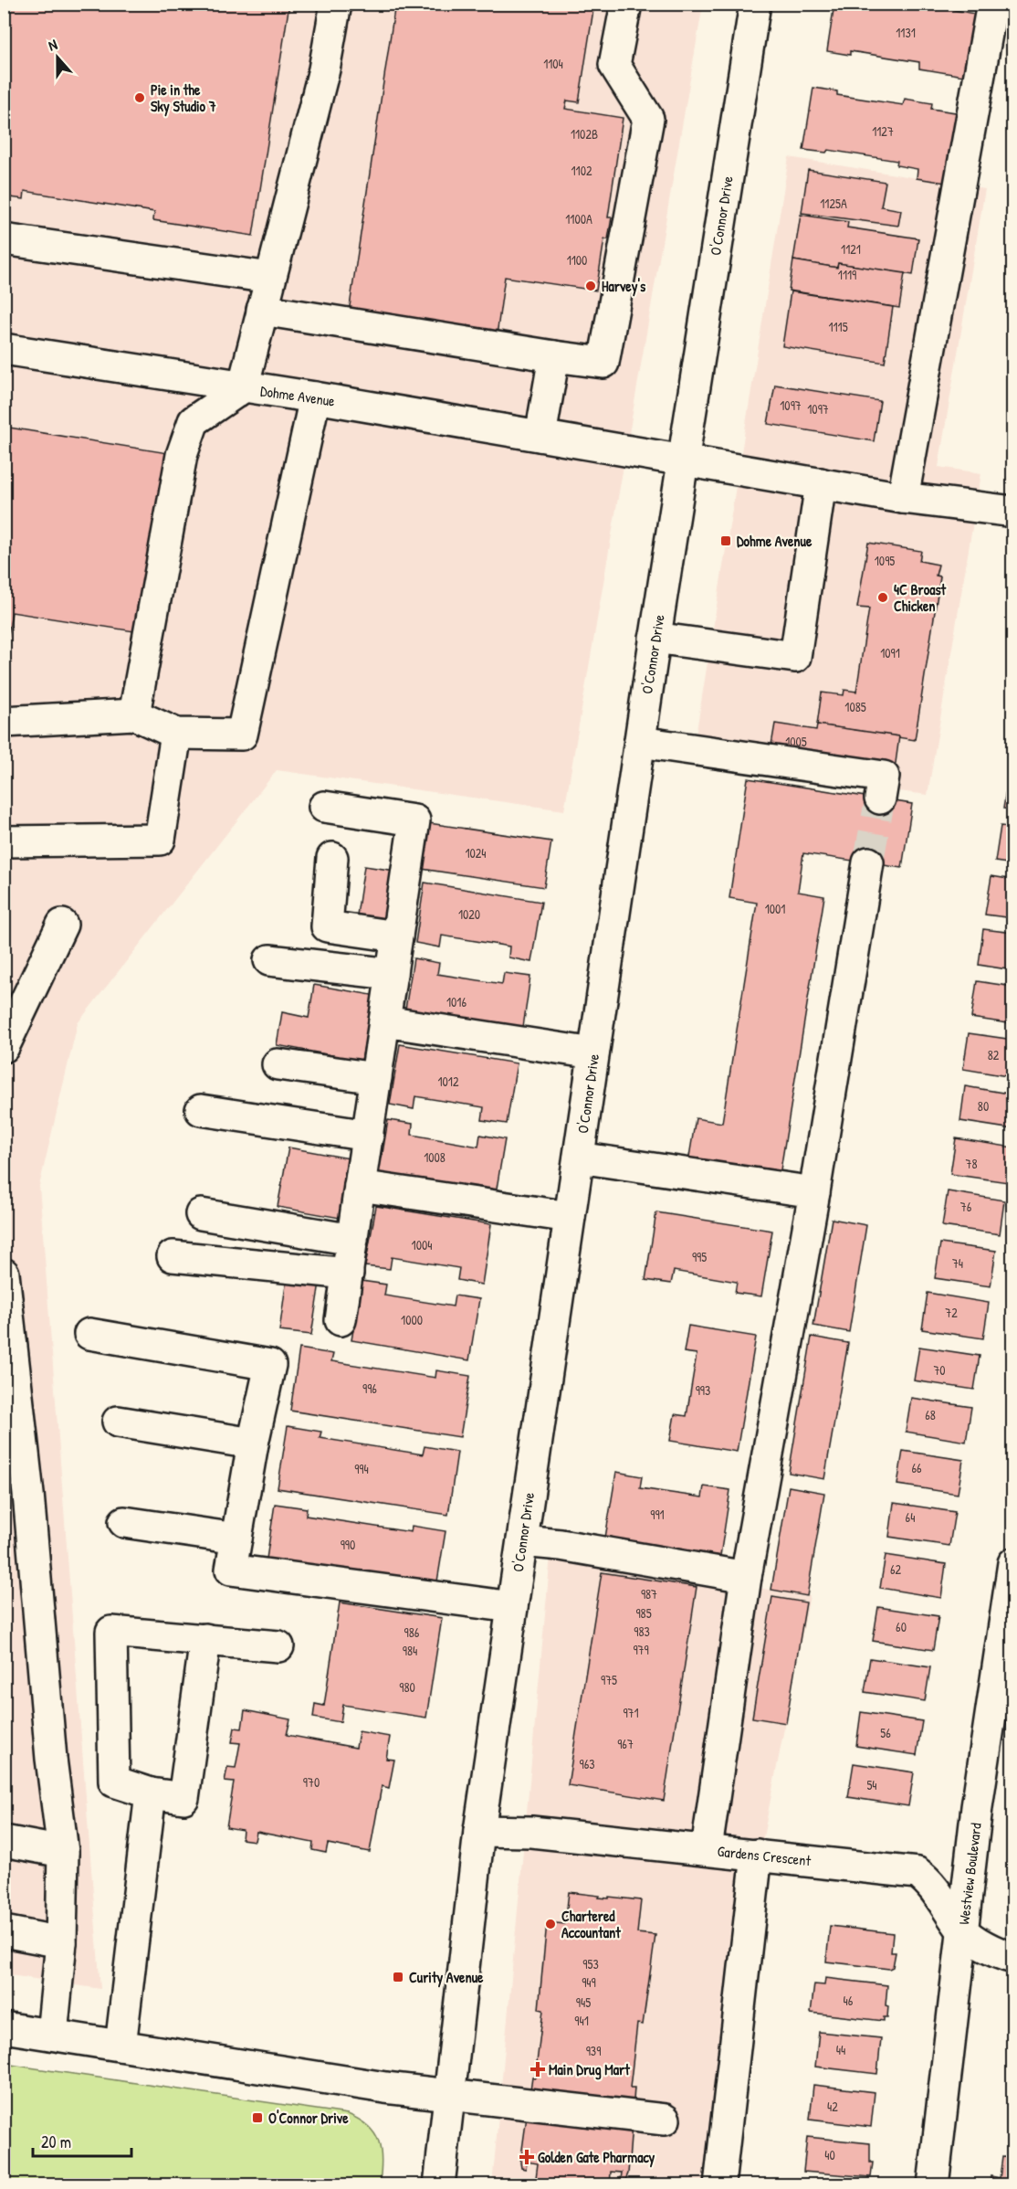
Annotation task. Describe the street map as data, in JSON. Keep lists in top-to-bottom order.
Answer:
{
  "streets": {
    "street": [
      "O'Connor Drive",
      "Dohme Avenue",
      "Gardens Crescent",
      "Westview Boulevard"
    ]
  },
  "crossings": [
    ["O'Connor Drive", "Dohme Avenue"],
    ["O'Connor Drive", "Gardens Crescent"],
    ["Gardens Crescent", "Westview Boulevard"]
  ],
  "places": {
    "other": [
      "Pie in the Sky Studio 7",
      "Harvey's",
      "4C Broast Chicken",
      "Chartered Accountant"
    ],
    "transit": ["Dohme Avenue", "Curity Avenue", "O'Connor Drive"],
    "health": ["Main Drug Mart", "Golden Gate Pharmacy"]
  },
  "house_numbers": [
    "1131",
    "1104",
    "1127",
    "1102B",
    "1102",
    "1125A",
    "1100A",
    "1121",
    "1100",
    "1119",
    "1115",
    "1097",
    "1097",
    "1095",
    "1091",
    "1085",
    "1005",
    "1024",
    "1001",
    "1020",
    "1016",
    "82",
    "1012",
    "80",
    "1008",
    "78",
    "76",
    "1004",
    "995",
    "74",
    "72",
    "1000",
    "70",
    "996",
    "993",
    "68",
    "66",
    "994",
    "991",
    "64",
    "990",
    "62",
    "987",
    "985",
    "60",
    "983",
    "986",
    "979",
    "984",
    "975",
    "980",
    "971",
    "56",
    "967",
    "963",
    "970",
    "54",
    "953",
    "949",
    "46",
    "945",
    "941",
    "44",
    "939",
    "42",
    "40"
  ],
  "scale_bar": "20 m",
  "north": "top"
}
